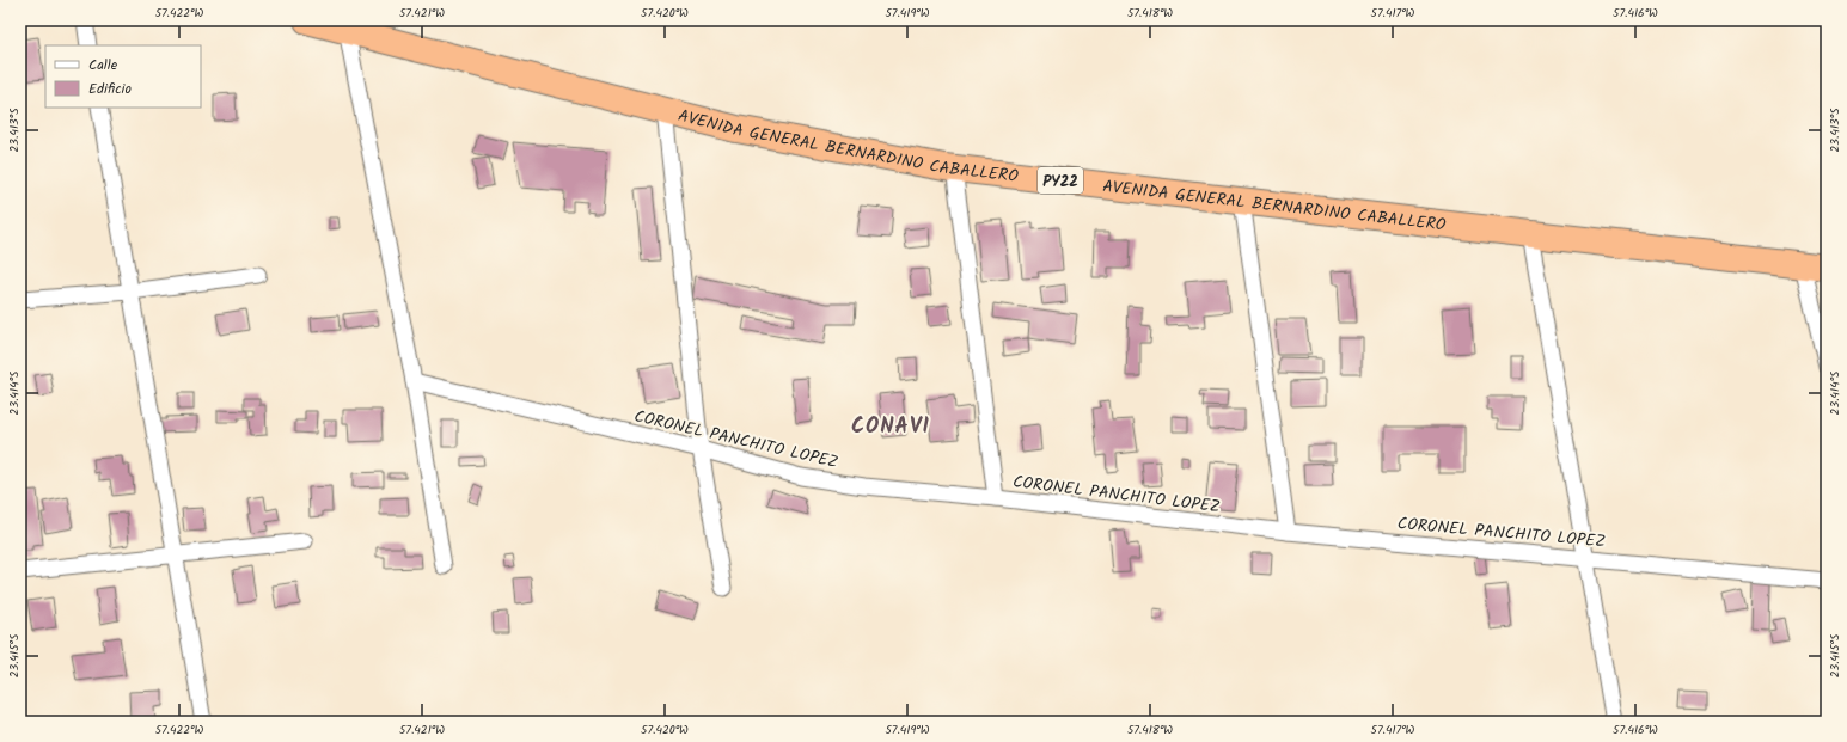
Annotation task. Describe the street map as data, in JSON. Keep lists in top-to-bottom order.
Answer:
{
  "streets": {
    "highway": ["AVENIDA GENERAL BERNARDINO CABALLERO", "PY22"],
    "street": ["CORONEL PANCHITO LOPEZ"]
  },
  "districts": ["CONAVI"],
  "legend": ["Calle", "Edificio"],
  "coordinates": [
    "57.422°W",
    "57.421°W",
    "57.420°W",
    "57.419°W",
    "57.418°W",
    "57.417°W",
    "57.416°W",
    "23.413°S",
    "23.414°S",
    "23.415°S"
  ]
}
